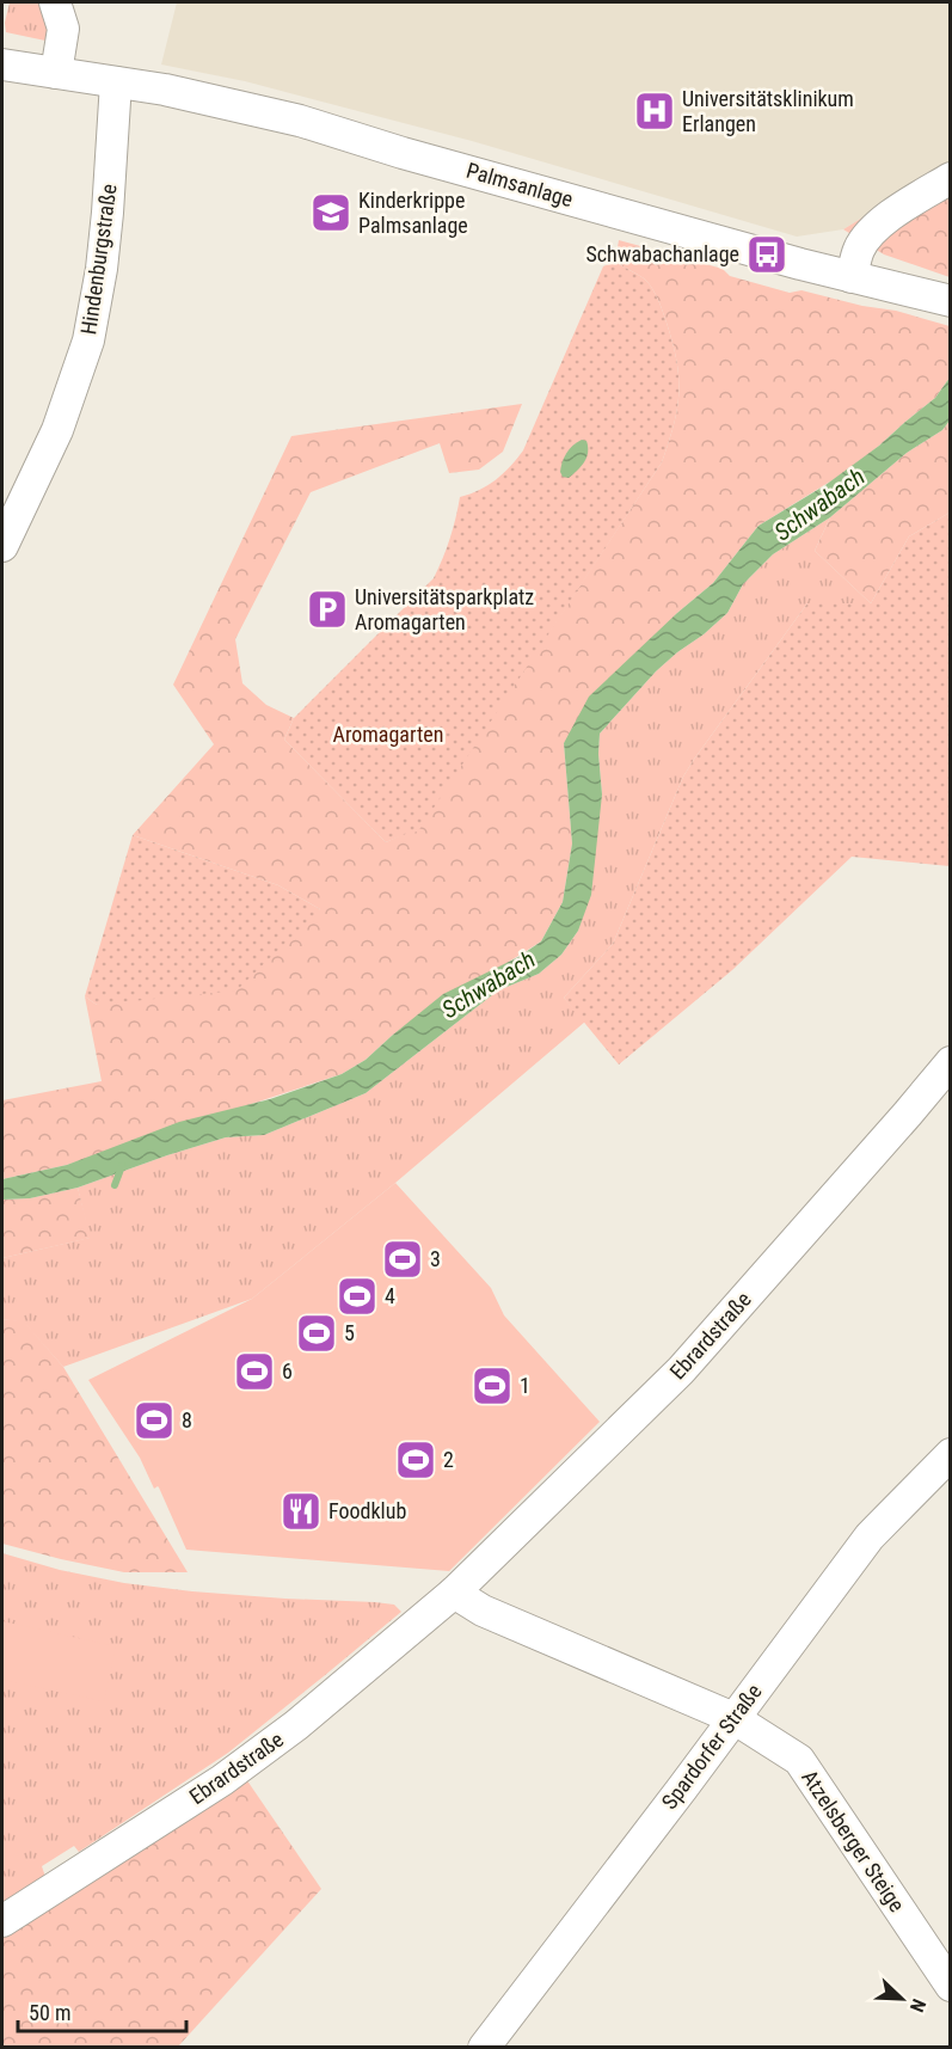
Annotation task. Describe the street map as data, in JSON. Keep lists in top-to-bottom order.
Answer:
{
  "streets": {
    "street": [
      "Palmsanlage",
      "Hindenburgstraße",
      "Ebrardstraße",
      "Spardorfer Straße",
      "Atzelsberger Steige"
    ]
  },
  "crossings": [
    ["Palmsanlage", "Hindenburgstraße"],
    ["Spardorfer Straße", "Atzelsberger Steige"]
  ],
  "water": ["Schwabach"],
  "parks": ["Aromagarten"],
  "places": {
    "hospital": ["Universitätsklinikum Erlangen"],
    "school or university": ["Kinderkrippe Palmsanlage"],
    "bus stop": ["Schwabachanlage"],
    "parking": ["Universitätsparkplatz Aromagarten"],
    "sports": [
      "3",
      "4",
      "5",
      "6",
      "1",
      "8",
      "2"
    ],
    "restaurant": ["Foodklub"]
  },
  "scale_bar": "50 m",
  "north": "bottom right"
}
